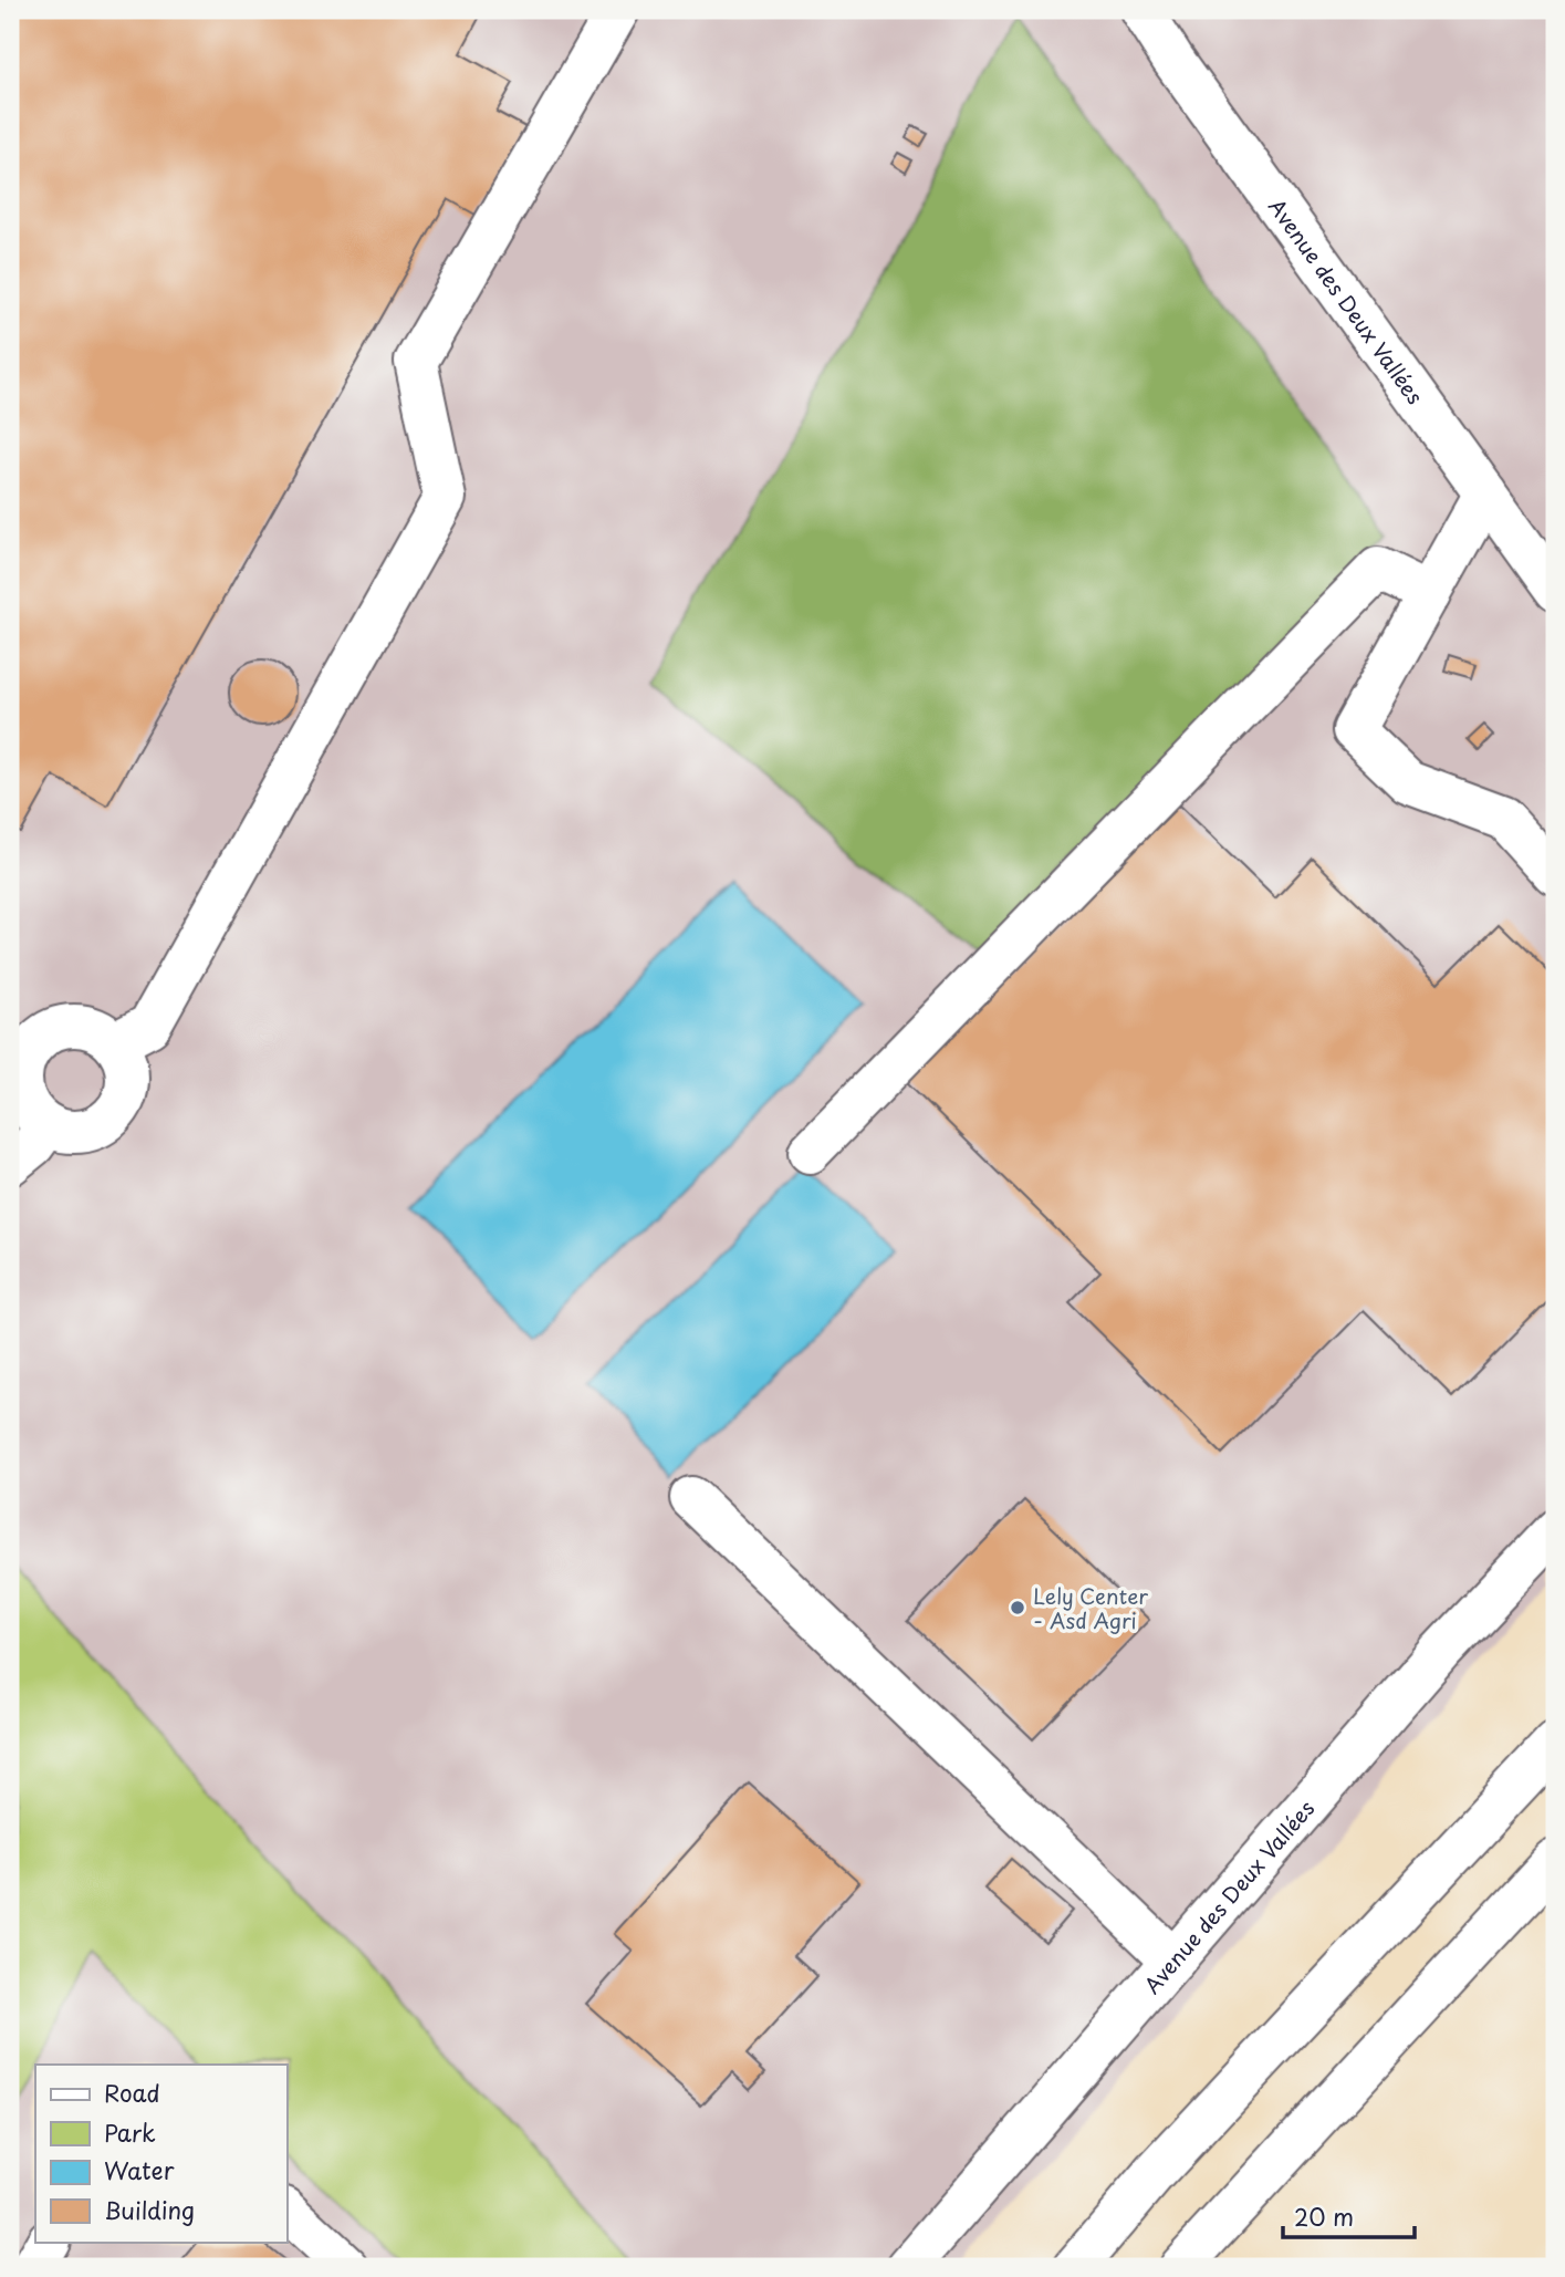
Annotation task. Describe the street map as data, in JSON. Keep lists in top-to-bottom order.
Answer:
{
  "streets": {
    "main road": ["Avenue des Deux Vallées"]
  },
  "places": ["Lely Center - Asd Agri"],
  "legend": [
    "Road",
    "Park",
    "Water",
    "Building"
  ],
  "scale_bar": "20 m"
}
